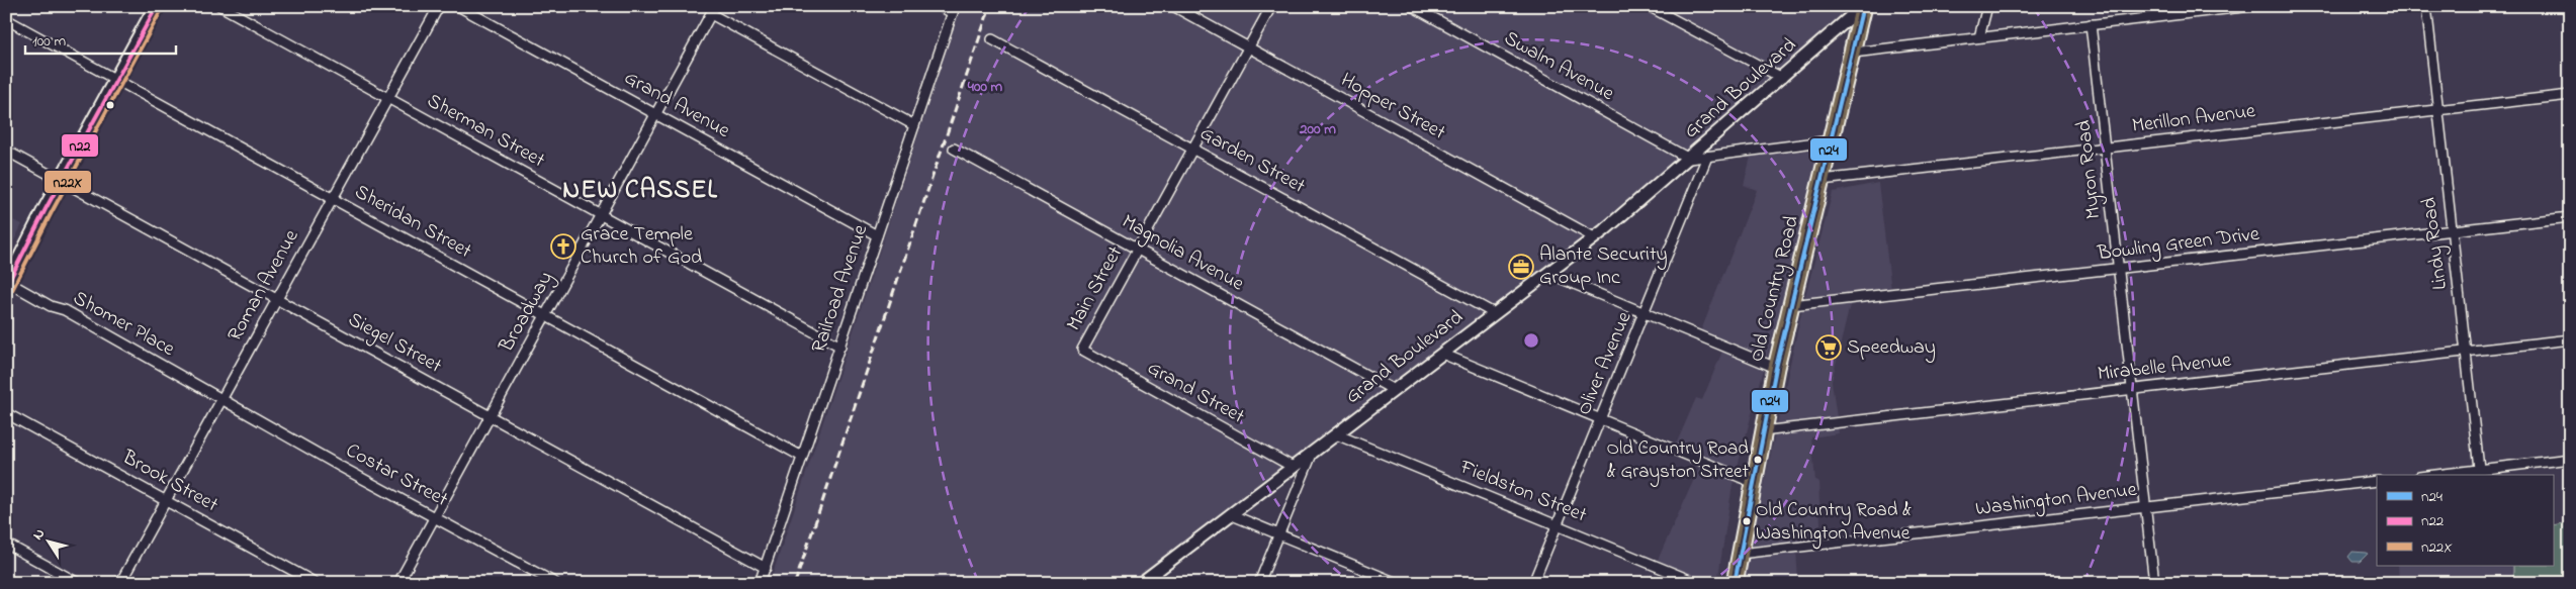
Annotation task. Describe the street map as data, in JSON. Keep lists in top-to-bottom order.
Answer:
{
  "streets": {
    "main road": ["Old Country Road"],
    "street": [
      "Swalm Avenue",
      "Grand Boulevard",
      "Grand Avenue",
      "Hopper Street",
      "Merillon Avenue",
      "Sherman Street",
      "Garden Street",
      "Myron Road",
      "Sheridan Street",
      "Lindy Road",
      "Bowling Green Drive",
      "Magnolia Avenue",
      "Roman Avenue",
      "Railroad Avenue",
      "Main Street",
      "Broadway",
      "Shomer Place",
      "Siegel Street",
      "Oliver Avenue",
      "Mirabelle Avenue",
      "Grand Street",
      "Costar Street",
      "Brook Street",
      "Fieldston Street",
      "Washington Avenue"
    ]
  },
  "crossings": [
    ["Swalm Avenue", "Grand Boulevard"],
    ["Grand Boulevard", "Hopper Street"],
    ["Grand Boulevard", "Garden Street"],
    ["Grand Boulevard", "Magnolia Avenue"],
    ["Grand Boulevard", "Old Country Road"],
    ["Grand Boulevard", "Oliver Avenue"],
    ["Grand Boulevard", "Grand Street"],
    ["Grand Boulevard", "Fieldston Street"],
    ["Grand Avenue", "Railroad Avenue"],
    ["Grand Avenue", "Broadway"],
    ["Hopper Street", "Main Street"],
    ["Merillon Avenue", "Myron Road"],
    ["Merillon Avenue", "Lindy Road"],
    ["Merillon Avenue", "Old Country Road"],
    ["Sherman Street", "Roman Avenue"],
    ["Sherman Street", "Railroad Avenue"],
    ["Sherman Street", "Broadway"],
    ["Garden Street", "Main Street"],
    ["Myron Road", "Bowling Green Drive"],
    ["Myron Road", "Mirabelle Avenue"],
    ["Myron Road", "Washington Avenue"],
    ["Sheridan Street", "Roman Avenue"],
    ["Sheridan Street", "Railroad Avenue"],
    ["Sheridan Street", "Broadway"],
    ["Lindy Road", "Bowling Green Drive"],
    ["Lindy Road", "Mirabelle Avenue"],
    ["Bowling Green Drive", "Old Country Road"],
    ["Magnolia Avenue", "Main Street"],
    ["Roman Avenue", "Shomer Place"],
    ["Roman Avenue", "Siegel Street"],
    ["Roman Avenue", "Costar Street"],
    ["Roman Avenue", "Brook Street"],
    ["Railroad Avenue", "Siegel Street"],
    ["Main Street", "Grand Street"],
    ["Old Country Road", "Mirabelle Avenue"],
    ["Old Country Road", "Washington Avenue"],
    ["Broadway", "Siegel Street"],
    ["Broadway", "Costar Street"],
    ["Shomer Place", "Costar Street"],
    ["Oliver Avenue", "Fieldston Street"]
  ],
  "districts": ["NEW CASSEL"],
  "places": {
    "church": ["Grace Temple Church of God"],
    "office": ["Alante Security Group Inc"],
    "supermarket": ["Speedway"],
    "other": ["Old Country Road & Grayston Street", "Old Country Road & Washington Avenue"]
  },
  "lines": ["transit line n24", "transit line n22", "transit line n22X"],
  "legend": ["n24", "n22", "n22X"],
  "scale_bar": "100 m",
  "north": "top left",
  "rings": ["400 m", "200 m"]
}
